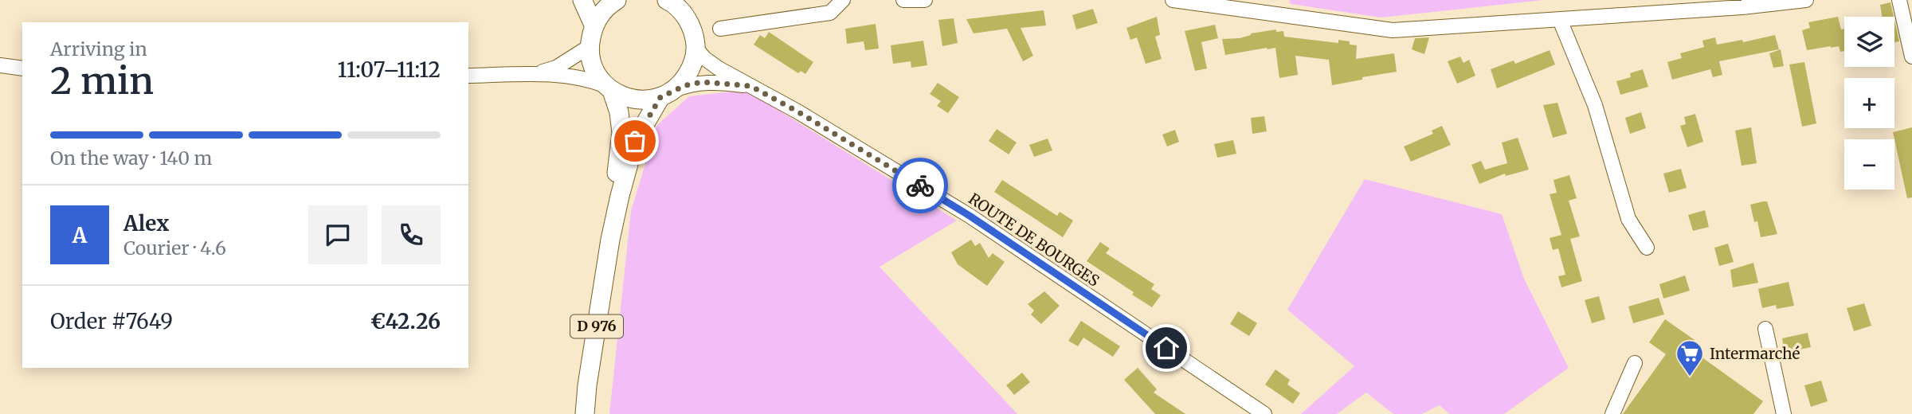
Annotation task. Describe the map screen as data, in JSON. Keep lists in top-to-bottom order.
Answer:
{
  "streets": {
    "main road": ["D 976"],
    "street": ["ROUTE DE BOURGES"]
  },
  "crossings": [
    ["ROUTE DE BOURGES", "D 976"]
  ],
  "places": {
    "supermarket": ["Intermarché"]
  },
  "page": {
    "map_buttons": ["+", "−"],
    "heading": ["2 min", "Arriving in", "11:07–11:12"],
    "panel": [
      "Alex",
      "Courier · 4.6",
      "Order #7649",
      "€42.26"
    ],
    "bar": "On the way · 140 m",
    "round": "A"
  }
}
